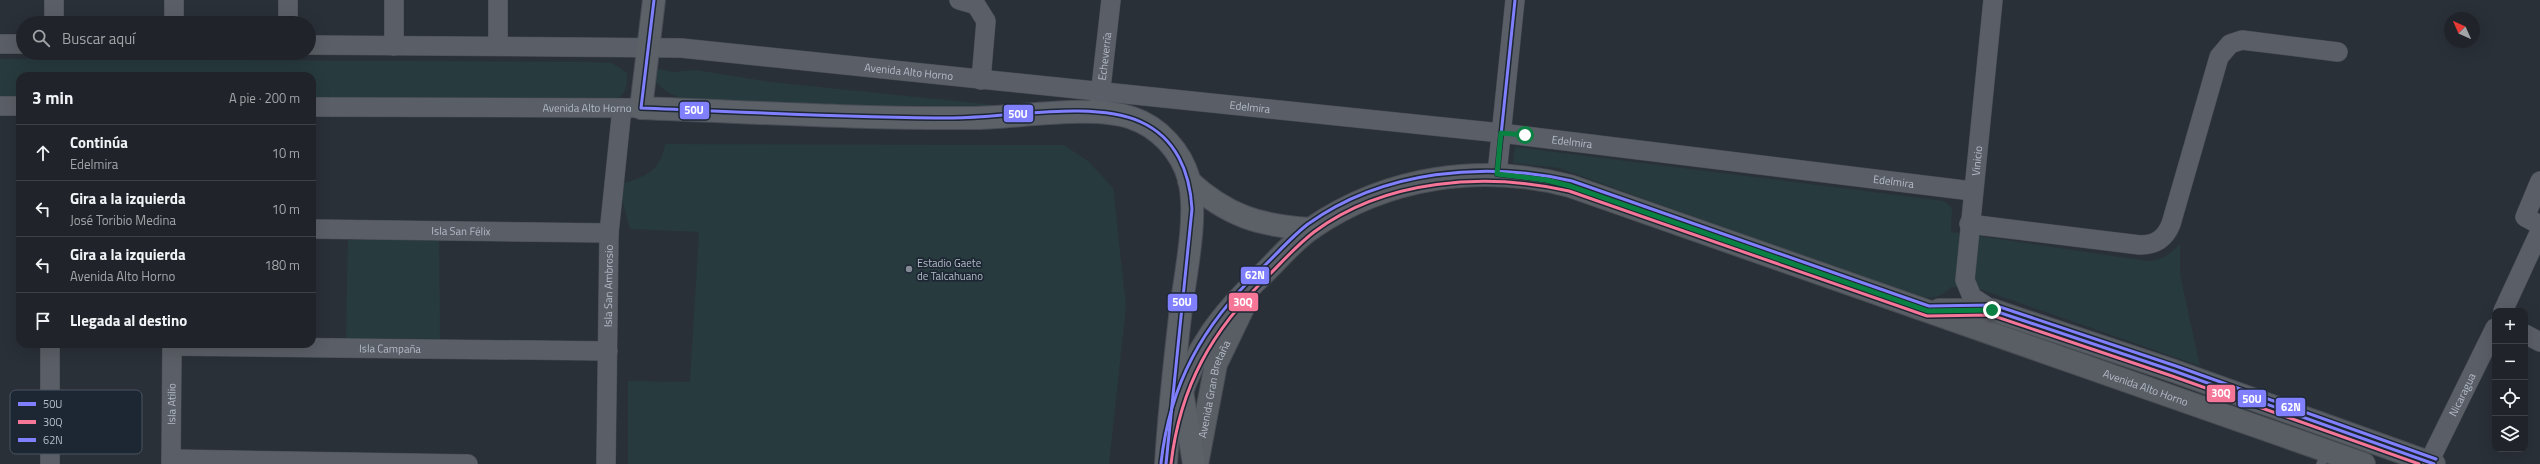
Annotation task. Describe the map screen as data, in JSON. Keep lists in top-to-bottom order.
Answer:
{
  "streets": {
    "main road": ["Avenida Alto Horno", "Avenida Gran Bretaña"],
    "street": [
      "Echeverría",
      "Edelmira",
      "Vinicio",
      "Isla San Félix",
      "Isla San Ambrosio",
      "Isla Campaña",
      "Nicaragua",
      "Isla Atilio"
    ]
  },
  "crossings": [
    ["Echeverría", "Avenida Alto Horno"],
    ["Echeverría", "Edelmira"],
    ["Avenida Alto Horno", "Edelmira"],
    ["Avenida Alto Horno", "Vinicio"],
    ["Avenida Alto Horno", "Isla San Ambrosio"],
    ["Avenida Alto Horno", "Avenida Gran Bretaña"],
    ["Avenida Alto Horno", "Nicaragua"],
    ["Edelmira", "Vinicio"],
    ["Isla San Félix", "Isla San Ambrosio"],
    ["Isla San Ambrosio", "Isla Campaña"]
  ],
  "places": ["Estadio Gaete de Talcahuano"],
  "lines": ["transit line 50U", "transit line 62N", "transit line 30Q"],
  "legend": ["50U", "30Q", "62N"],
  "north": "top left",
  "page": {
    "search": "Buscar aquí",
    "heading": ["3 min", "A pie · 200 m"],
    "list": [
      ["Continúa", "Edelmira", "10 m"],
      ["Gira a la izquierda", "José Toribio Medina", "10 m"],
      ["Gira a la izquierda", "Avenida Alto Horno", "180 m"],
      "Llegada al destino"
    ],
    "map_buttons": ["+", "−"]
  }
}
